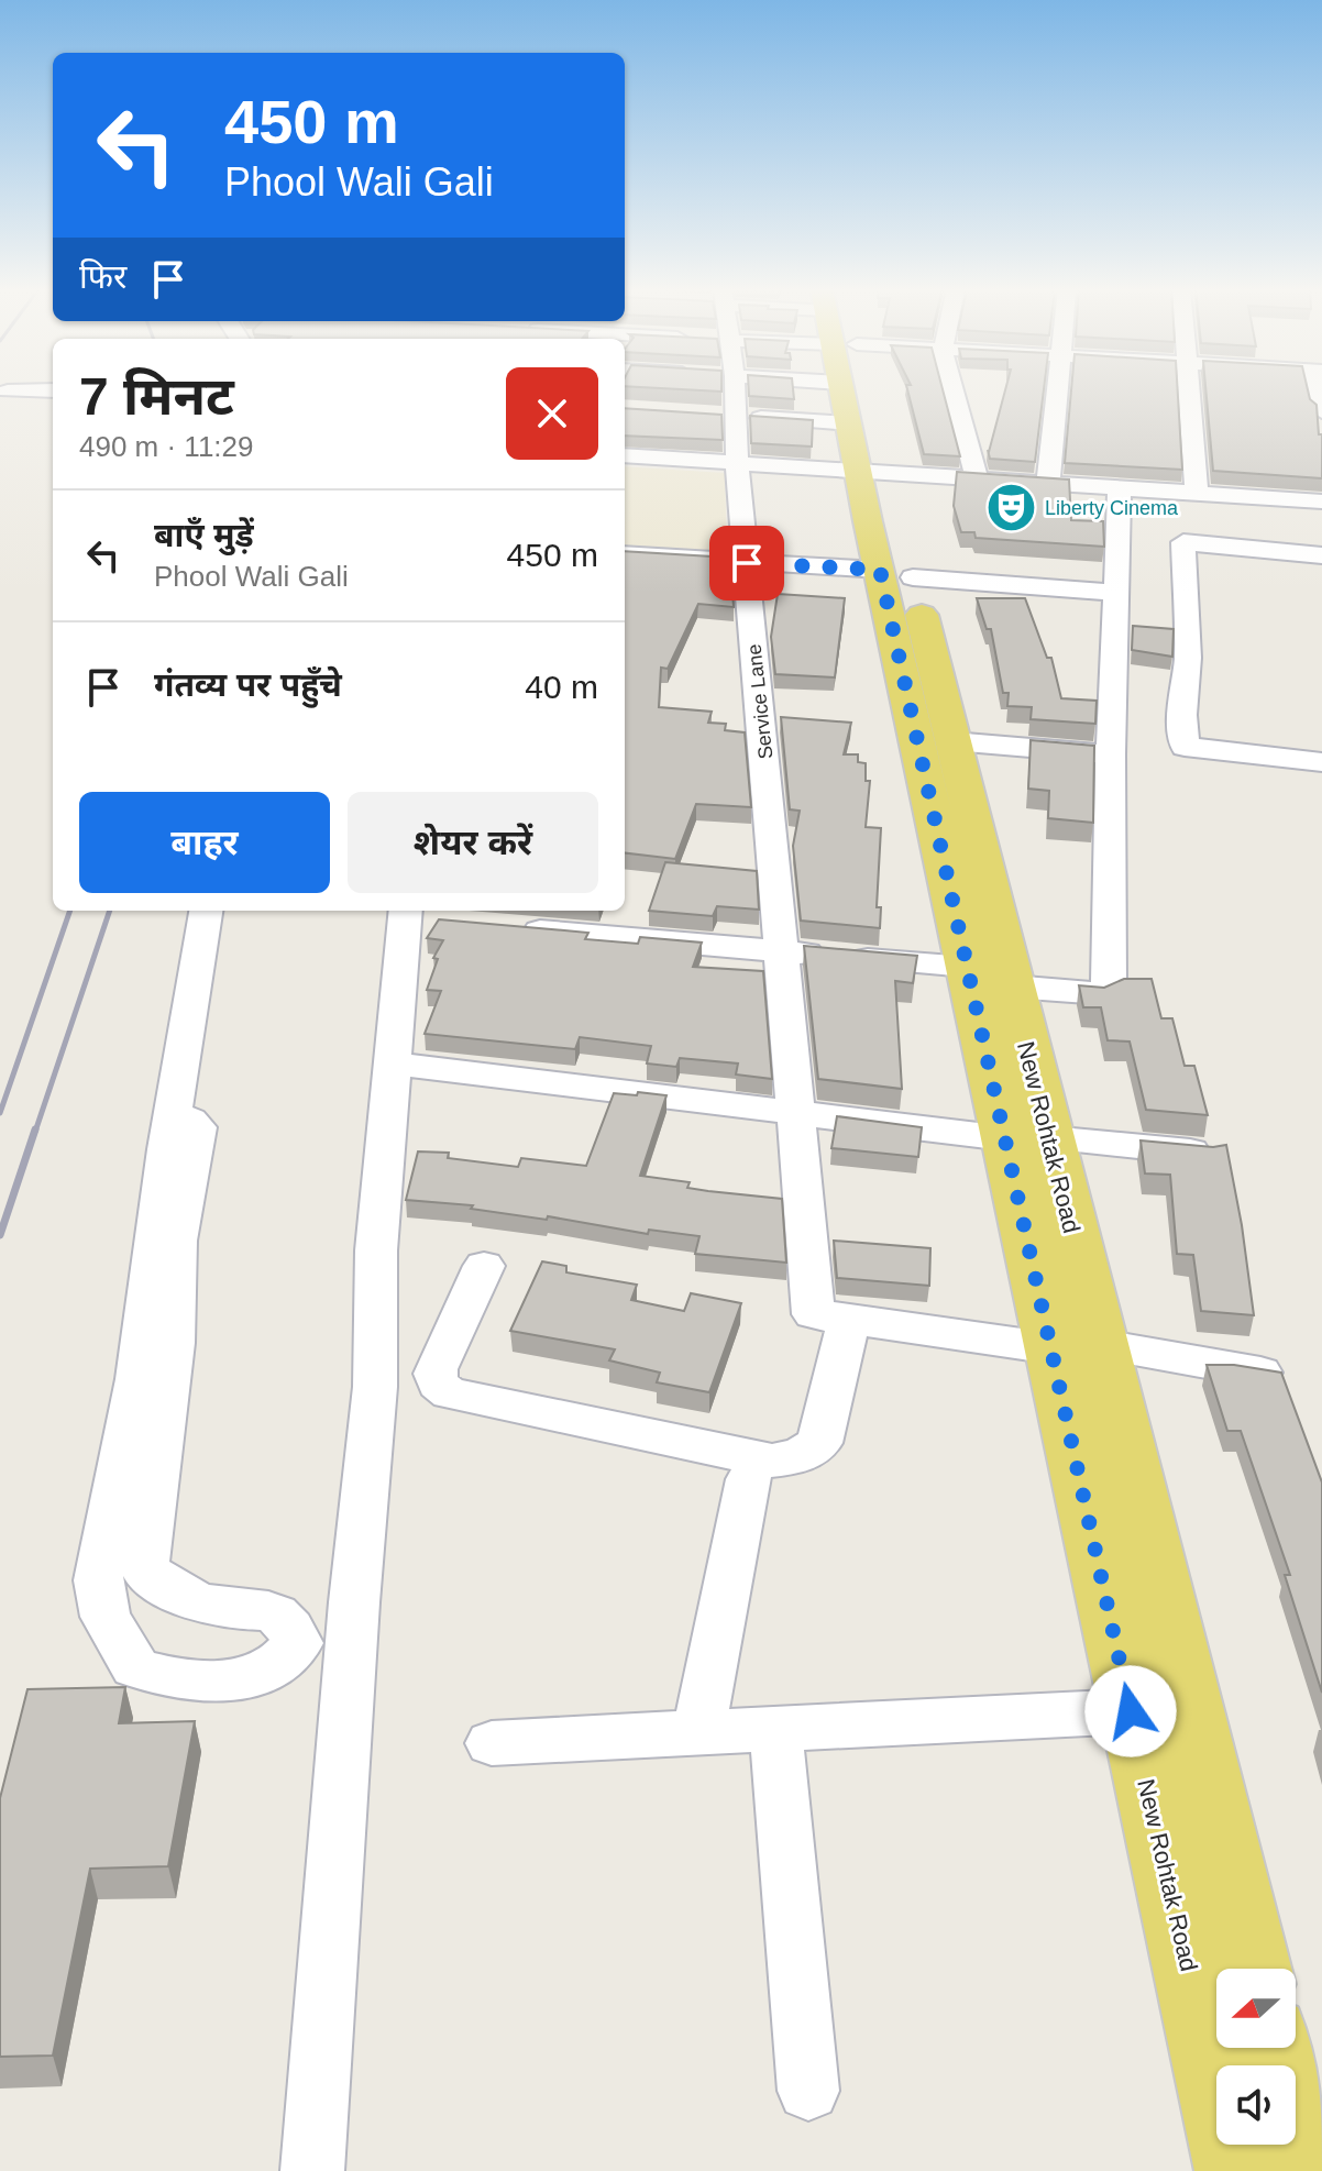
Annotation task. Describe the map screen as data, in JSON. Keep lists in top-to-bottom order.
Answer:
{
  "streets": {
    "main road": ["New Rohtak Road"],
    "street": ["Service Lane"]
  },
  "places": {
    "theatre": ["Liberty Cinema"]
  },
  "north": "left",
  "page": {
    "turn": ["450 m", "Phool Wali Gali"],
    "then": "फिर",
    "heading": ["7 मिनट", "490 m · 11:29"],
    "list": [
      {
        "name": "बाएँ मुड़ें",
        "note": "Phool Wali Gali",
        "value": "450 m"
      },
      {
        "name": "गंतव्य पर पहुँचे",
        "value": "40 m"
      }
    ],
    "buttons": ["बाहर", "शेयर करें"]
  }
}
